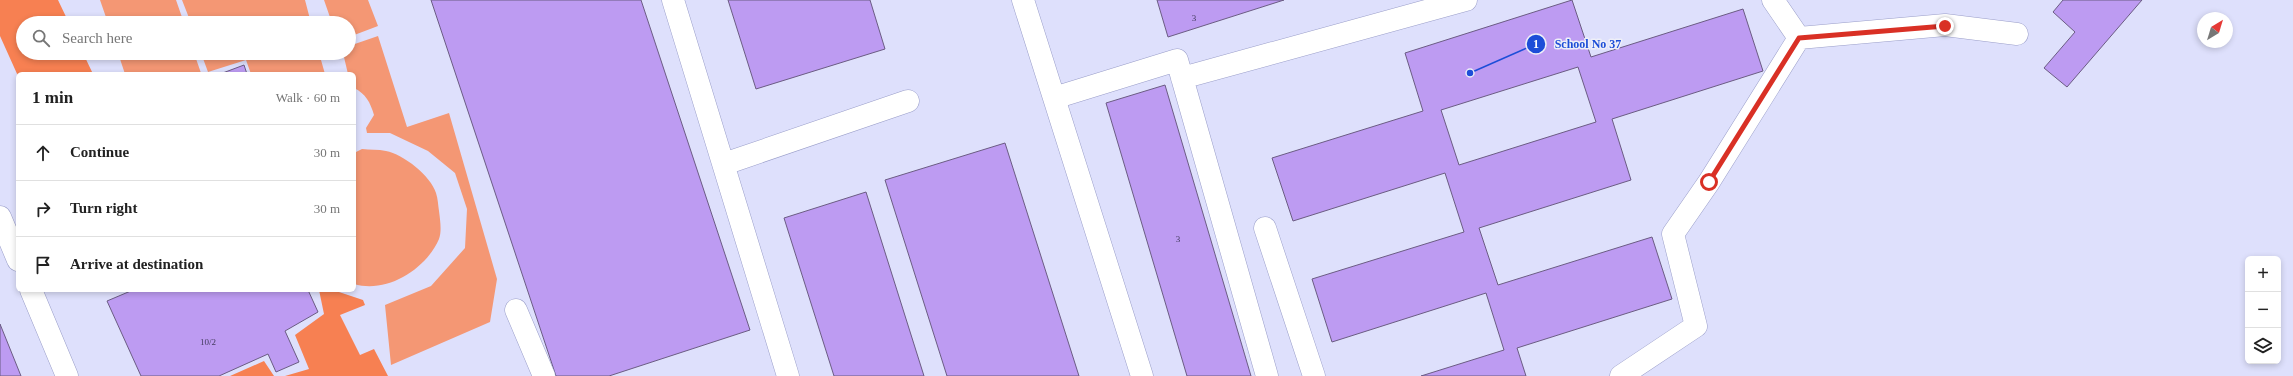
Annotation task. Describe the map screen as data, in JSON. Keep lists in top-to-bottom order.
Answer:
{
  "places": ["School No 37"],
  "house_numbers": ["3", "3", "10/2"],
  "north": "top right",
  "page": {
    "search": "Search here",
    "heading": ["1 min", "Walk · 60 m"],
    "list": [
      ["Continue", "30 m"],
      ["Turn right", "30 m"],
      "Arrive at destination"
    ],
    "map_buttons": ["+", "−"]
  }
}
